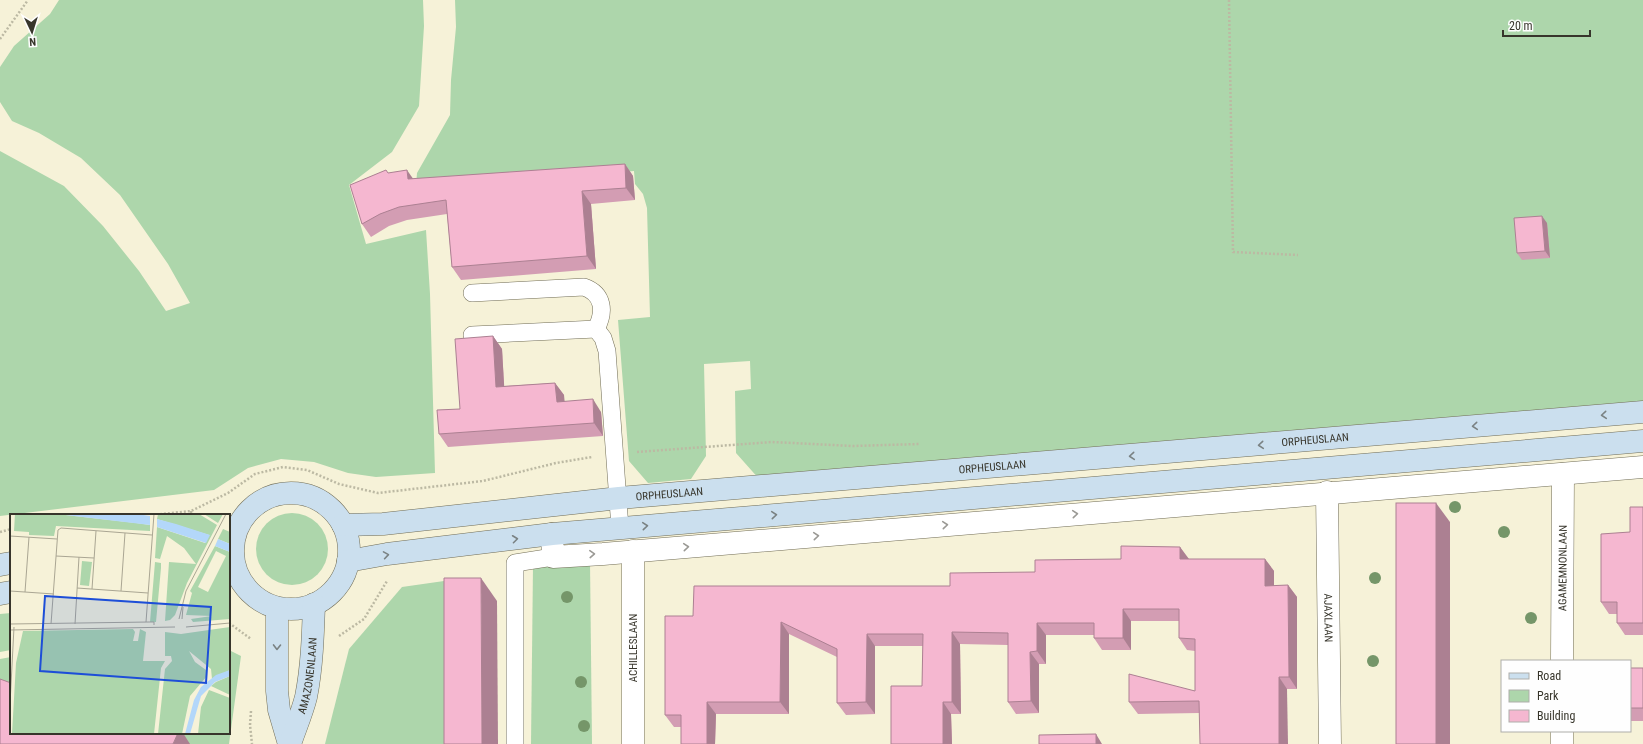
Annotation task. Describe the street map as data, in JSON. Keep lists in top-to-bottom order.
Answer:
{
  "streets": {
    "main road": ["ORPHEUSLAAN", "AMAZONENLAAN"],
    "street": ["AGAMEMNONLAAN", "AJAXLAAN", "ACHILLESLAAN"]
  },
  "crossings": [
    ["ORPHEUSLAAN", "AMAZONENLAAN"]
  ],
  "one_way": ["AMAZONENLAAN"],
  "legend": ["Road", "Park", "Building"],
  "scale_bar": "20 m",
  "north": "bottom"
}
